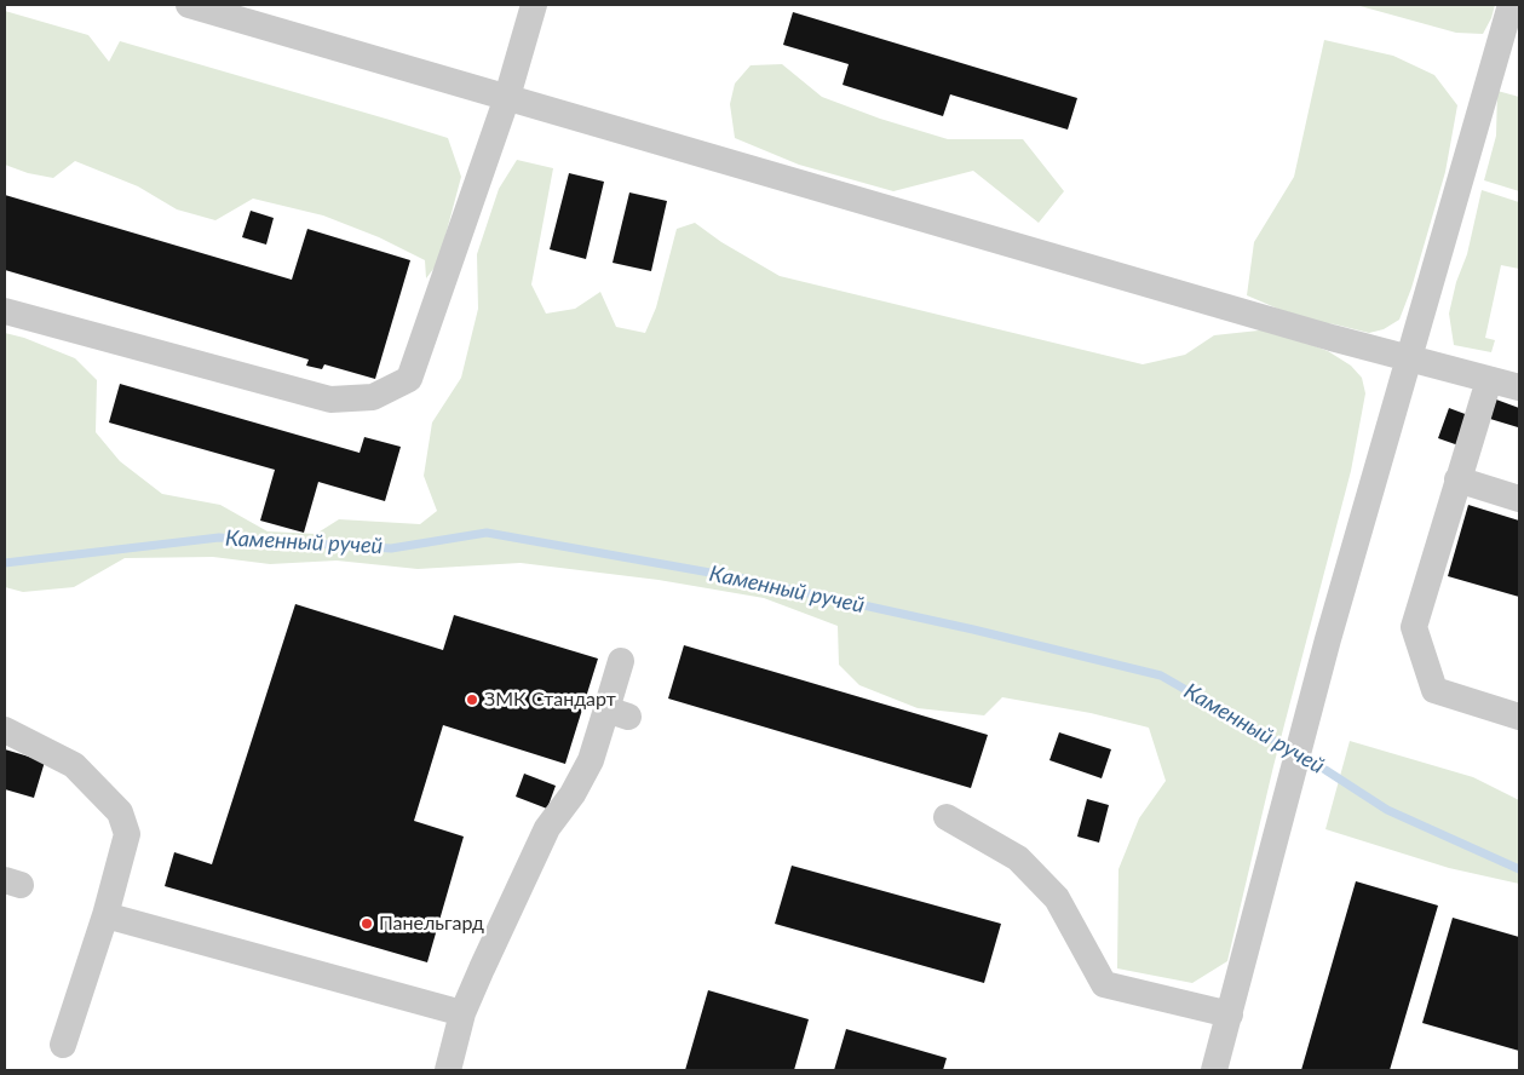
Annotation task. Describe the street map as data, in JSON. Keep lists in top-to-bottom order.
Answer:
{
  "water": ["Каменный ручей"],
  "places": ["ЗМК Стандарт", "Панельгард"]
}
